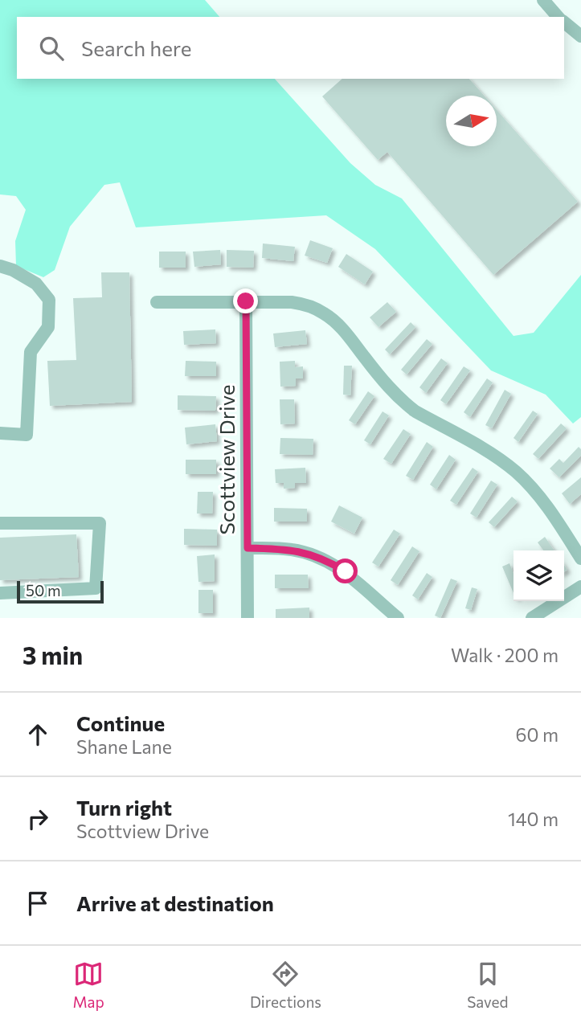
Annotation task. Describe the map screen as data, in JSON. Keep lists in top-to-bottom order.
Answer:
{
  "streets": {
    "street": ["Scottview Drive"]
  },
  "scale_bar": "50 m",
  "north": "right",
  "page": {
    "search": "Search here",
    "scale": "50 m",
    "heading": ["3 min", "Walk · 200 m"],
    "list": [
      ["Continue", "Shane Lane", "60 m"],
      ["Turn right", "Scottview Drive", "140 m"],
      "Arrive at destination"
    ],
    "nav": ["Map", "Directions", "Saved"]
  }
}
